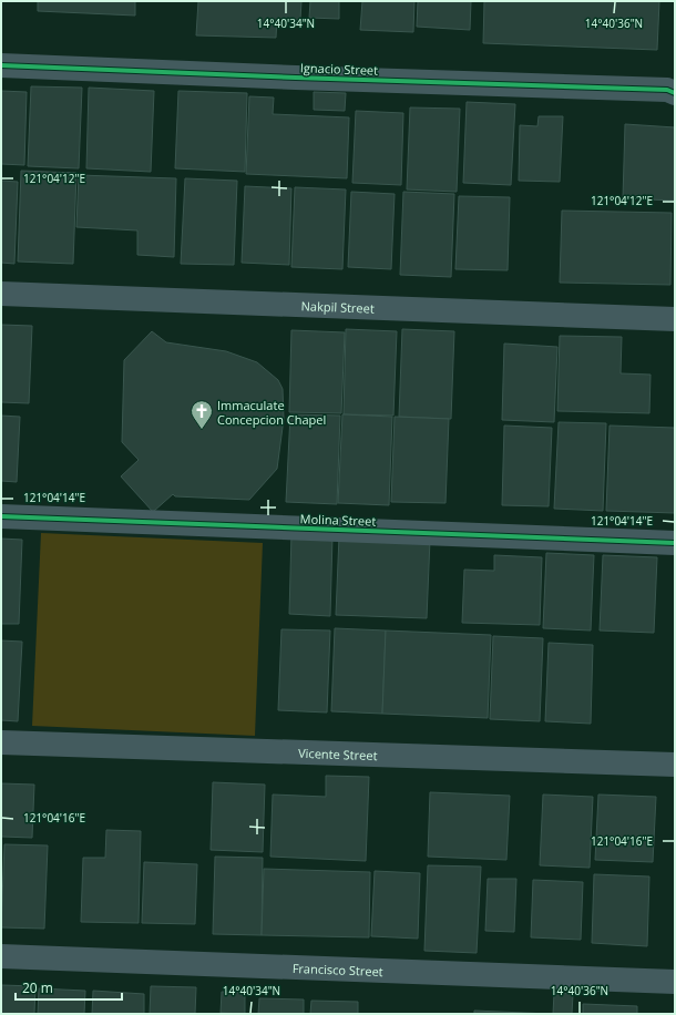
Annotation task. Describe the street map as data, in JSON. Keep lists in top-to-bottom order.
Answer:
{
  "streets": {
    "street": [
      "Ignacio Street",
      "Nakpil Street",
      "Molina Street",
      "Vicente Street",
      "Francisco Street"
    ]
  },
  "places": {
    "church": ["Immaculate Concepcion Chapel"]
  },
  "scale_bar": "20 m",
  "coordinates": [
    "14°40'34\"N",
    "14°40'36\"N",
    "121°04'12\"E",
    "121°04'14\"E",
    "121°04'16\"E"
  ]
}
